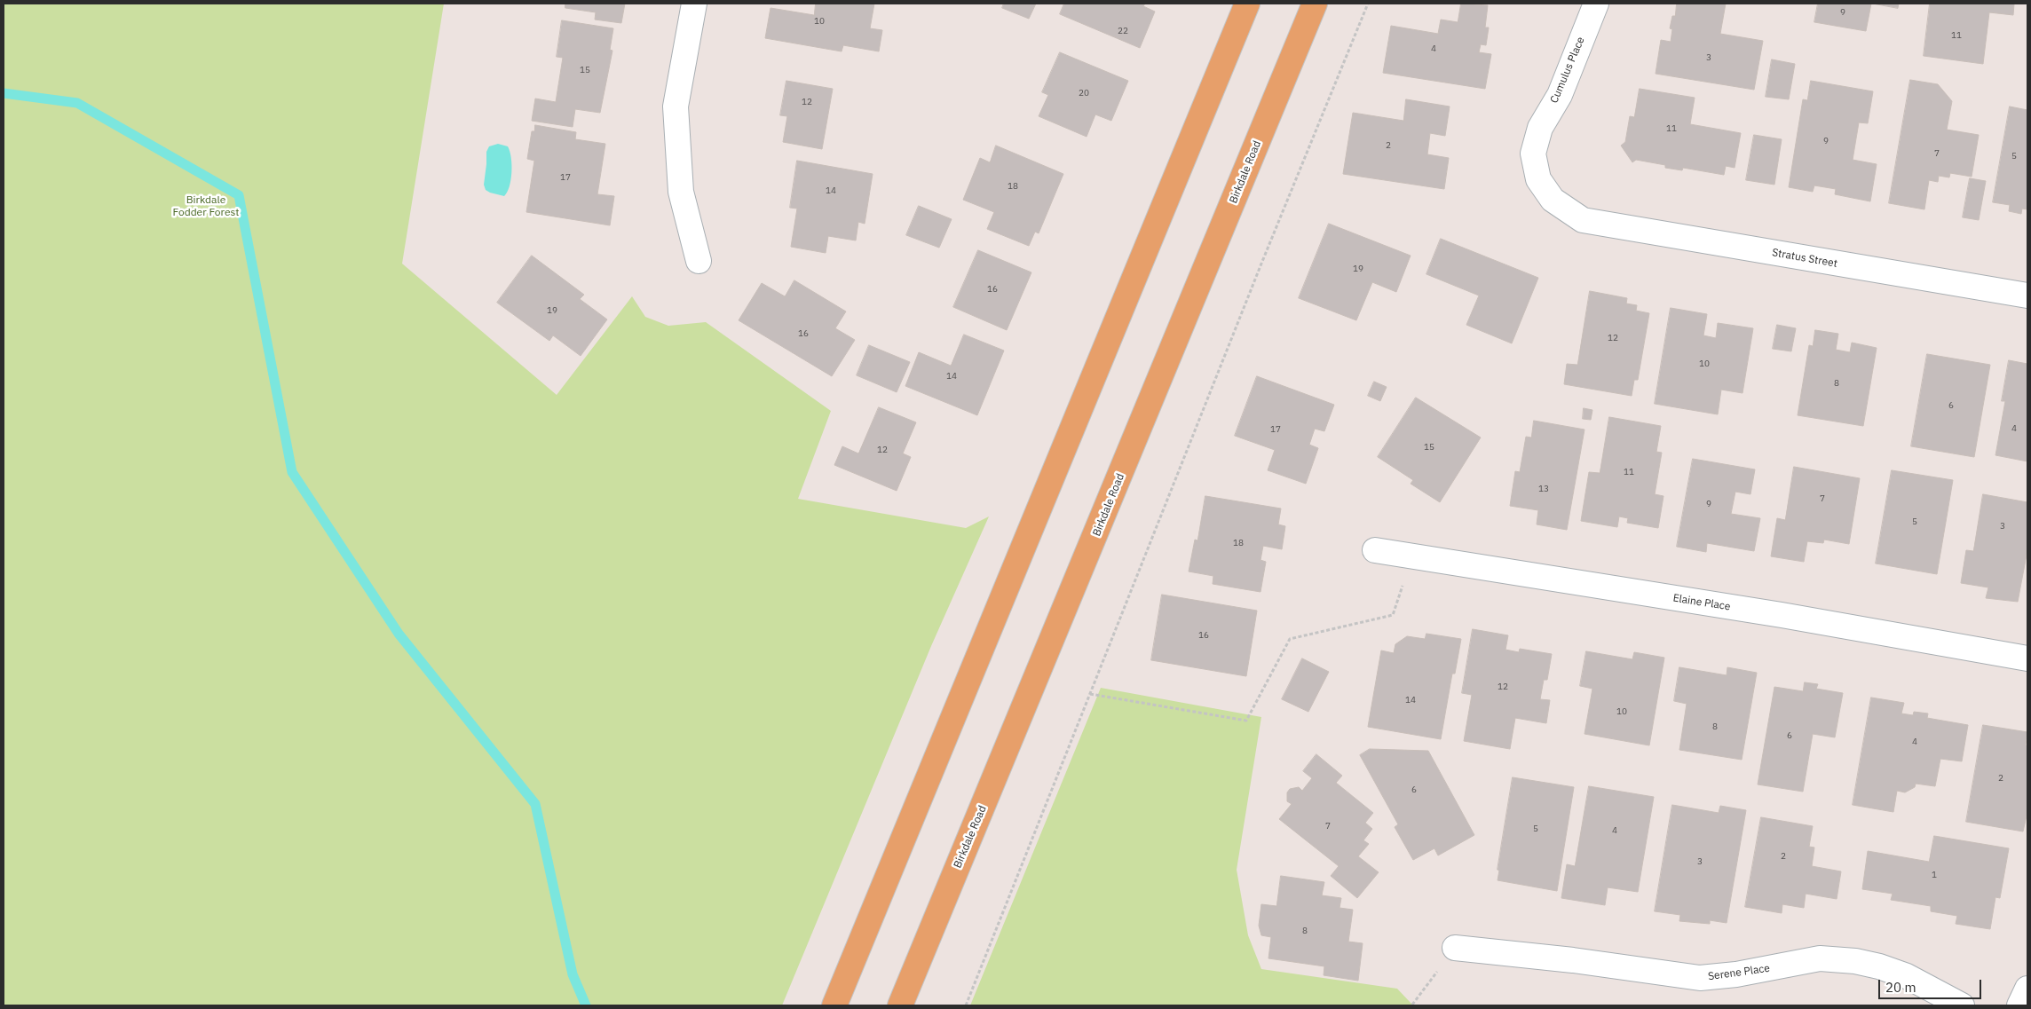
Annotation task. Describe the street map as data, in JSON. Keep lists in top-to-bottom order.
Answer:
{
  "streets": {
    "main road": ["Birkdale Road"],
    "street": [
      "Cumulus Place",
      "Stratus Street",
      "Elaine Place",
      "Serene Place"
    ]
  },
  "crossings": [
    ["Cumulus Place", "Stratus Street"]
  ],
  "parks": ["Birkdale Fodder Forest"],
  "house_numbers": [
    "9",
    "10",
    "22",
    "11",
    "4",
    "3",
    "15",
    "20",
    "12",
    "11",
    "9",
    "2",
    "7",
    "5",
    "17",
    "18",
    "14",
    "19",
    "16",
    "19",
    "16",
    "12",
    "10",
    "14",
    "8",
    "6",
    "4",
    "17",
    "15",
    "12",
    "11",
    "13",
    "7",
    "9",
    "5",
    "3",
    "18",
    "16",
    "12",
    "14",
    "10",
    "8",
    "6",
    "4",
    "2",
    "6",
    "7",
    "5",
    "4",
    "2",
    "3",
    "1",
    "8"
  ],
  "scale_bar": "20 m"
}
